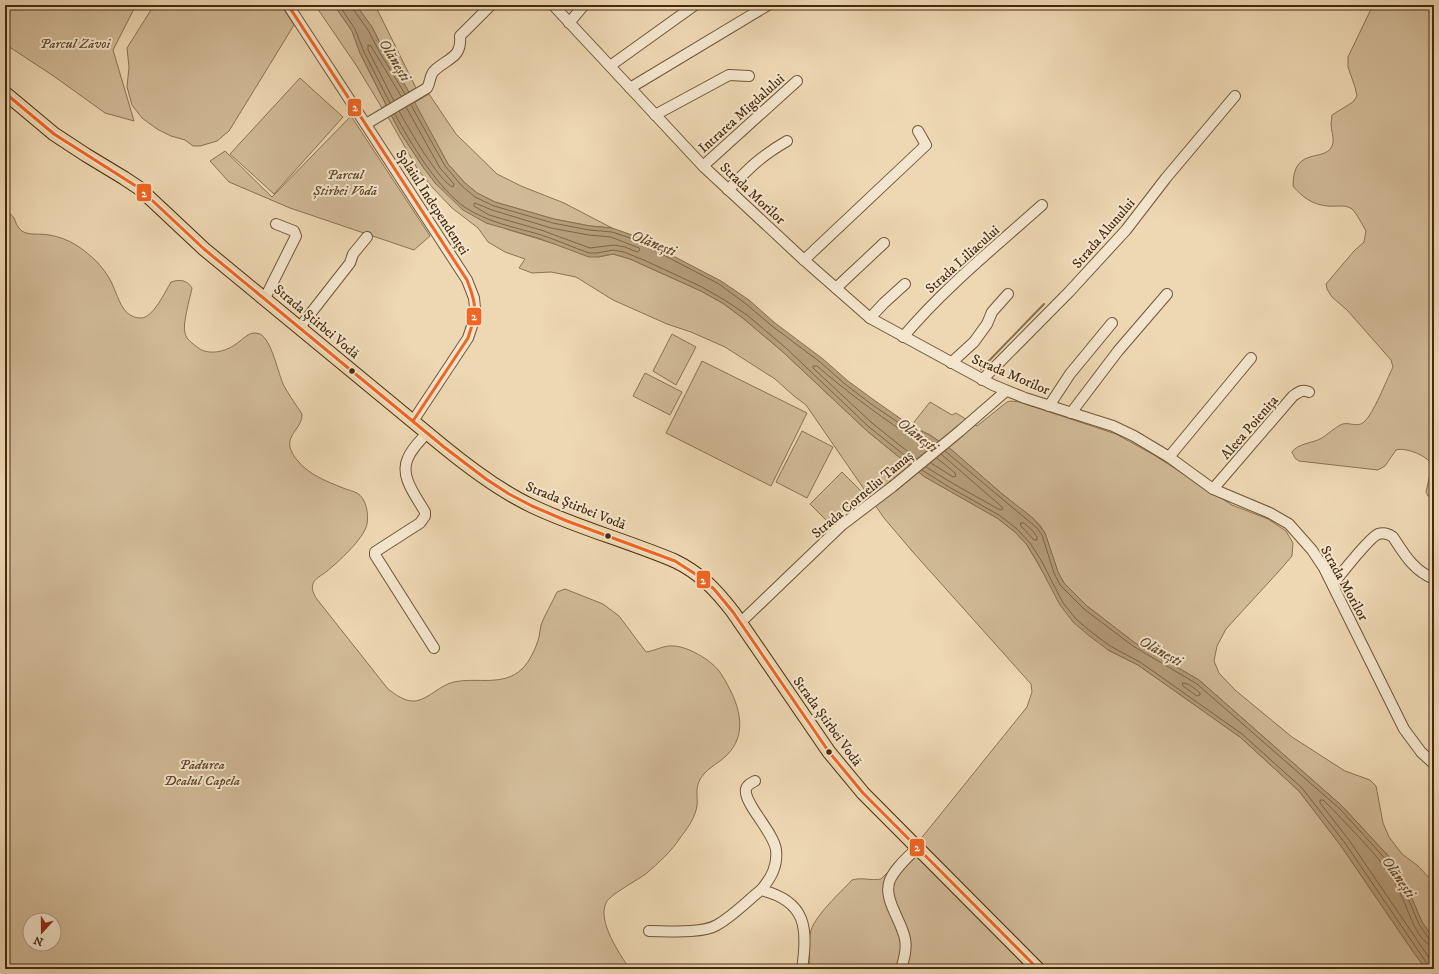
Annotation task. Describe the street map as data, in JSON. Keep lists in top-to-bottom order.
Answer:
{
  "streets": {
    "main road": ["Strada Știrbei Vodă"],
    "street": [
      "Intrarea Migdalului",
      "Strada Morilor",
      "Splaiul Independenței",
      "Strada Alunului",
      "Strada Liliacului",
      "Aleea Poienița",
      "Strada Corneliu Tamaș"
    ]
  },
  "crossings": [
    ["Intrarea Migdalului", "Strada Morilor"],
    ["Strada Morilor", "Strada Alunului"],
    ["Strada Morilor", "Strada Liliacului"],
    ["Strada Morilor", "Aleea Poienița"],
    ["Strada Morilor", "Strada Corneliu Tamaș"],
    ["Splaiul Independenței", "Strada Știrbei Vodă"],
    ["Strada Știrbei Vodă", "Strada Corneliu Tamaș"]
  ],
  "water": ["Olănești"],
  "parks": ["Parcul Zăvoi", "Parcul Știrbei Vodă", "Pădurea Dealul Capela"],
  "lines": ["transit line 2"],
  "north": "bottom"
}
